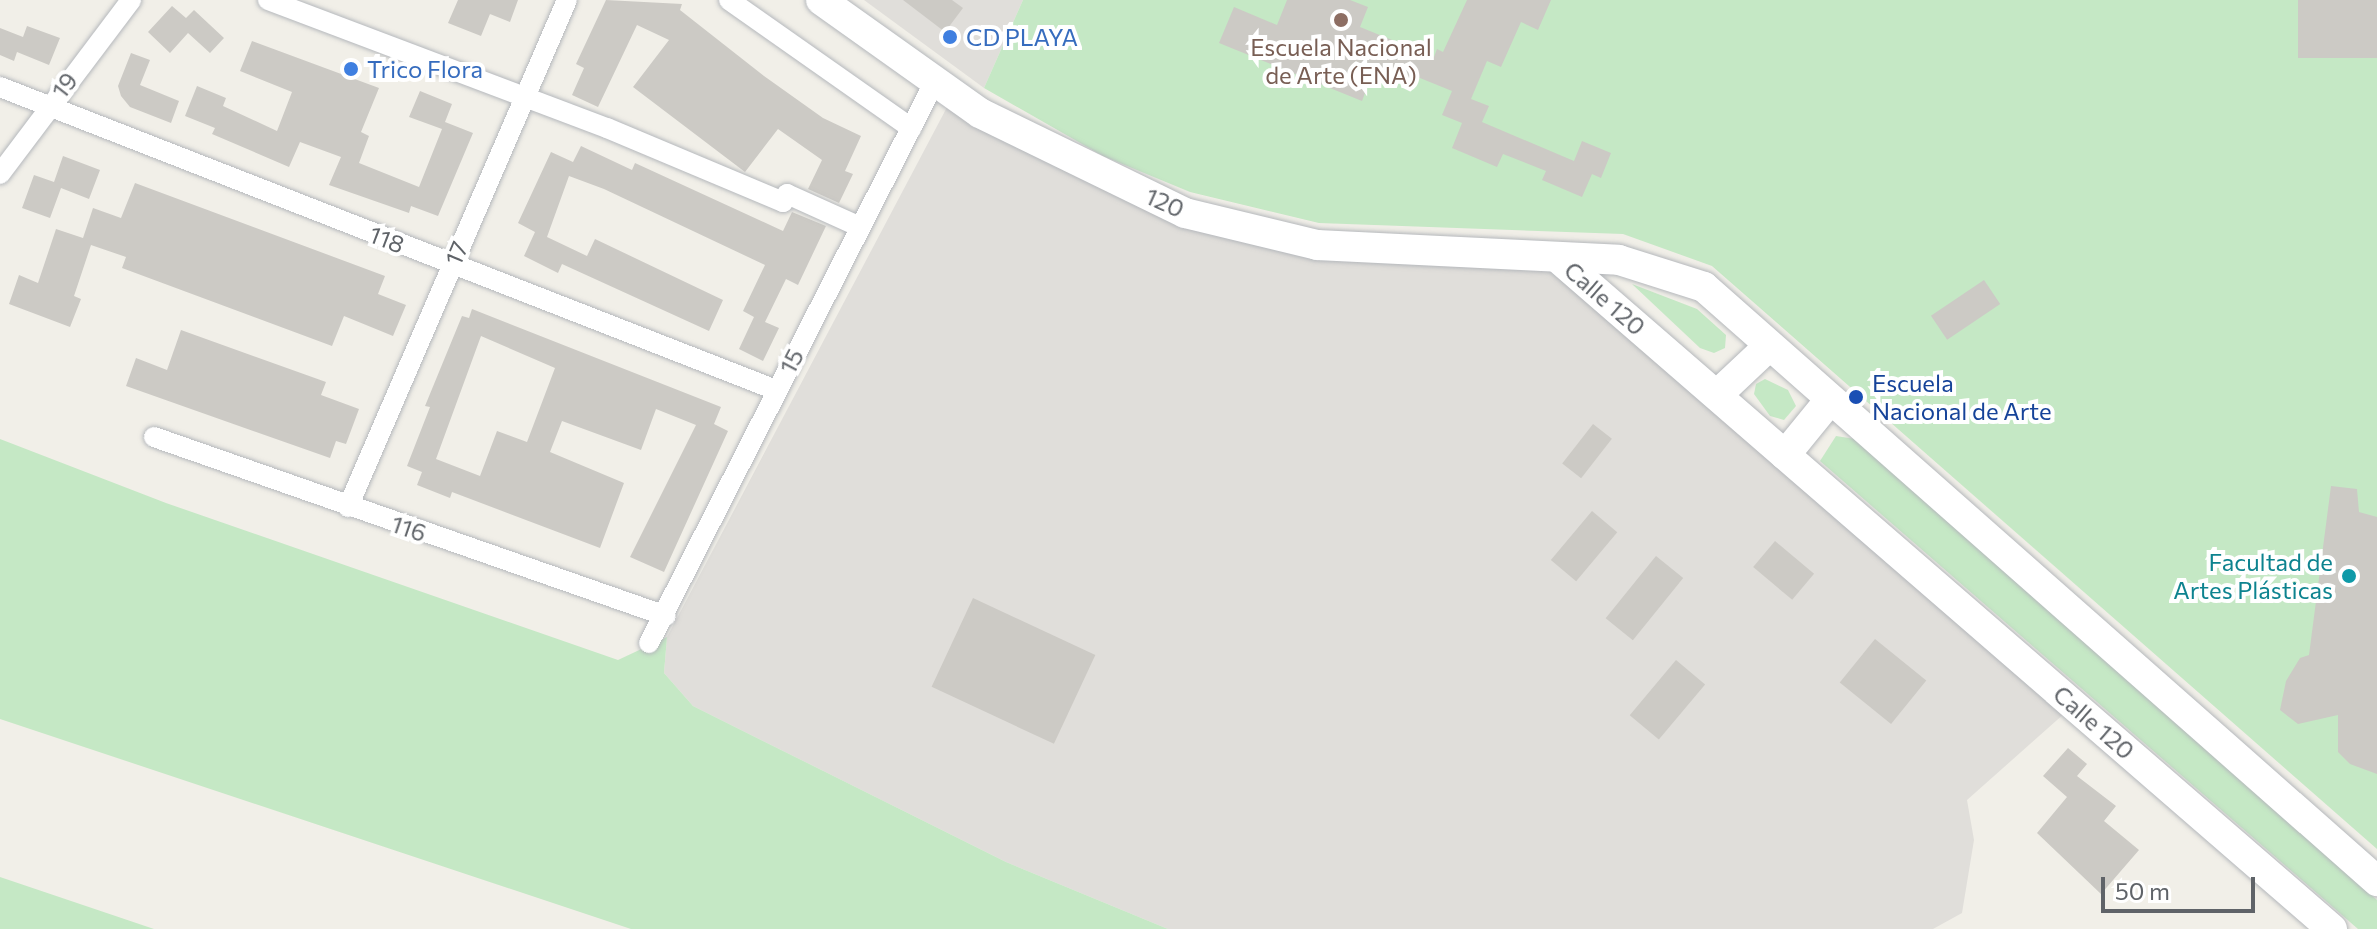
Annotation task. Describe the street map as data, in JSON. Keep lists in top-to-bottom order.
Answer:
{
  "streets": {
    "main road": ["120", "Calle 120"],
    "street": [
      "19",
      "118",
      "17",
      "15",
      "116"
    ]
  },
  "crossings": [
    ["19", "118"],
    ["120", "Calle 120"],
    ["120", "15"],
    ["118", "17"],
    ["118", "15"],
    ["17", "116"],
    ["15", "116"]
  ],
  "places": [
    "Escuela Nacional de Arte (ENA)",
    "CD PLAYA",
    "Trico Flora",
    "Escuela Nacional de Arte",
    "Facultad de Artes Plásticas"
  ],
  "scale_bar": "50 m"
}
